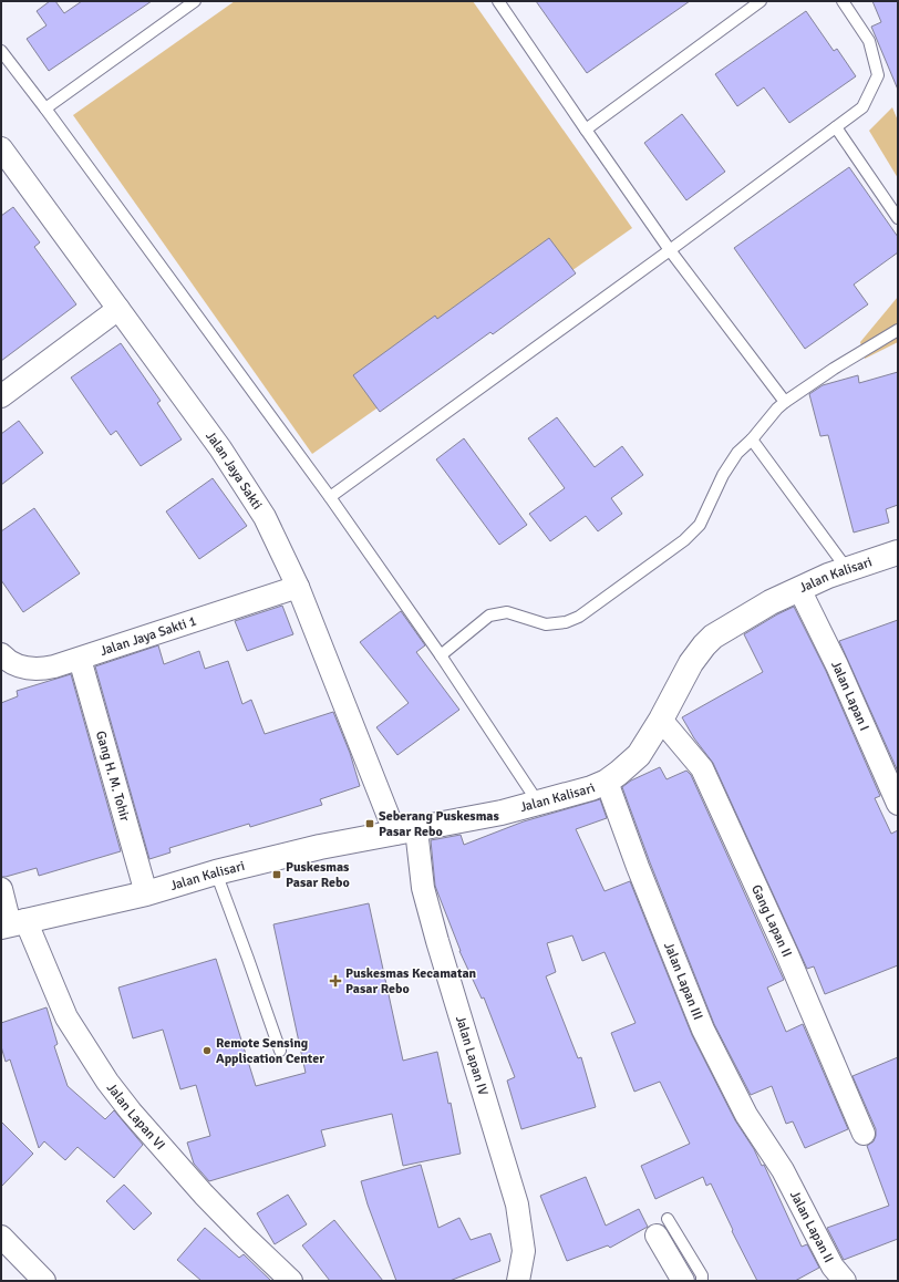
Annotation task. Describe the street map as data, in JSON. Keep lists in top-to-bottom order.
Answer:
{
  "streets": {
    "street": [
      "Jalan Jaya Sakti",
      "Jalan Kalisari",
      "Jalan Jaya Sakti 1",
      "Jalan Lapan I",
      "Gang H. M. Tohir",
      "Gang Lapan II",
      "Jalan Lapan III",
      "Jalan Lapan IV",
      "Jalan Lapan VI",
      "Jalan Lapan II"
    ]
  },
  "crossings": [
    ["Jalan Jaya Sakti", "Jalan Kalisari"],
    ["Jalan Jaya Sakti", "Jalan Jaya Sakti 1"],
    ["Jalan Jaya Sakti", "Jalan Lapan IV"],
    ["Jalan Kalisari", "Jalan Lapan I"],
    ["Jalan Kalisari", "Gang H. M. Tohir"],
    ["Jalan Kalisari", "Gang Lapan II"],
    ["Jalan Kalisari", "Jalan Lapan III"],
    ["Jalan Kalisari", "Jalan Lapan IV"],
    ["Jalan Kalisari", "Jalan Lapan VI"],
    ["Jalan Jaya Sakti 1", "Gang H. M. Tohir"],
    ["Jalan Lapan III", "Jalan Lapan II"]
  ],
  "places": {
    "transit": ["Seberang Puskesmas Pasar Rebo", "Puskesmas Pasar Rebo"],
    "health": ["Puskesmas Kecamatan Pasar Rebo"],
    "other": ["Remote Sensing Application Center"]
  }
}
